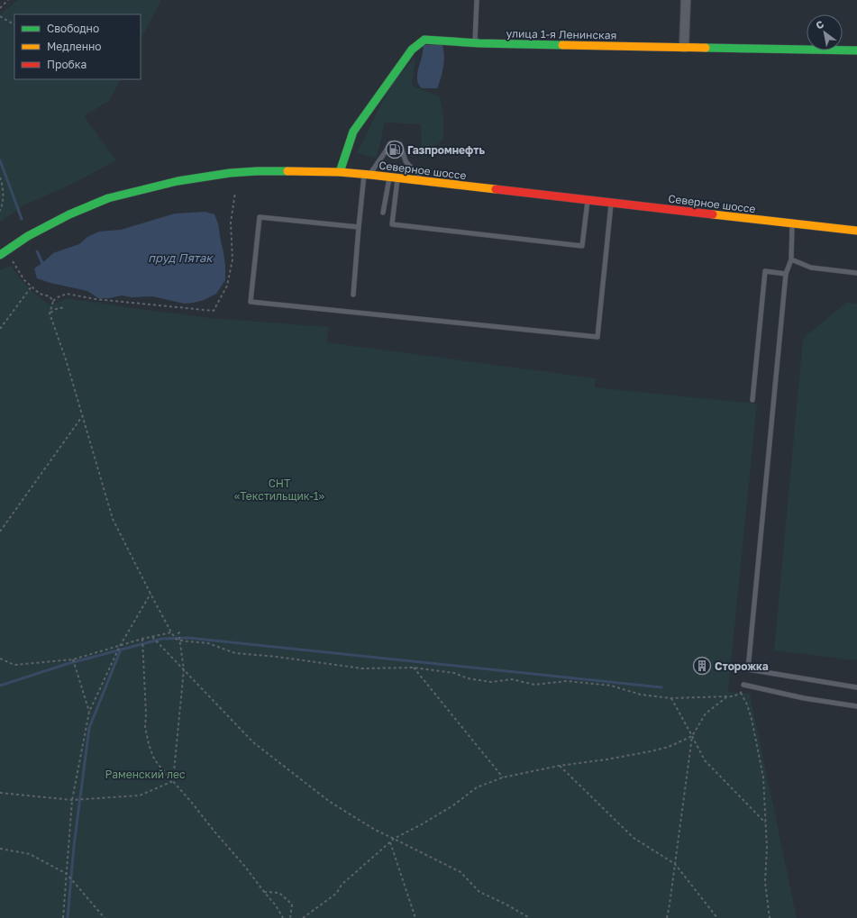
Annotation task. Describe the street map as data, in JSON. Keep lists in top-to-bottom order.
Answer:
{
  "streets": {
    "main road": ["улица 1-я Ленинская", "Северное шоссе"]
  },
  "crossings": [
    ["улица 1-я Ленинская", "Северное шоссе"]
  ],
  "water": ["пруд Пятак"],
  "parks": ["СНТ «Текстильщик-1»", "Раменский лес"],
  "places": {
    "fuel station": ["Газпромнефть"],
    "building": ["Сторожка"]
  },
  "legend": ["Свободно", "Медленно", "Пробка"],
  "north": "top left"
}
